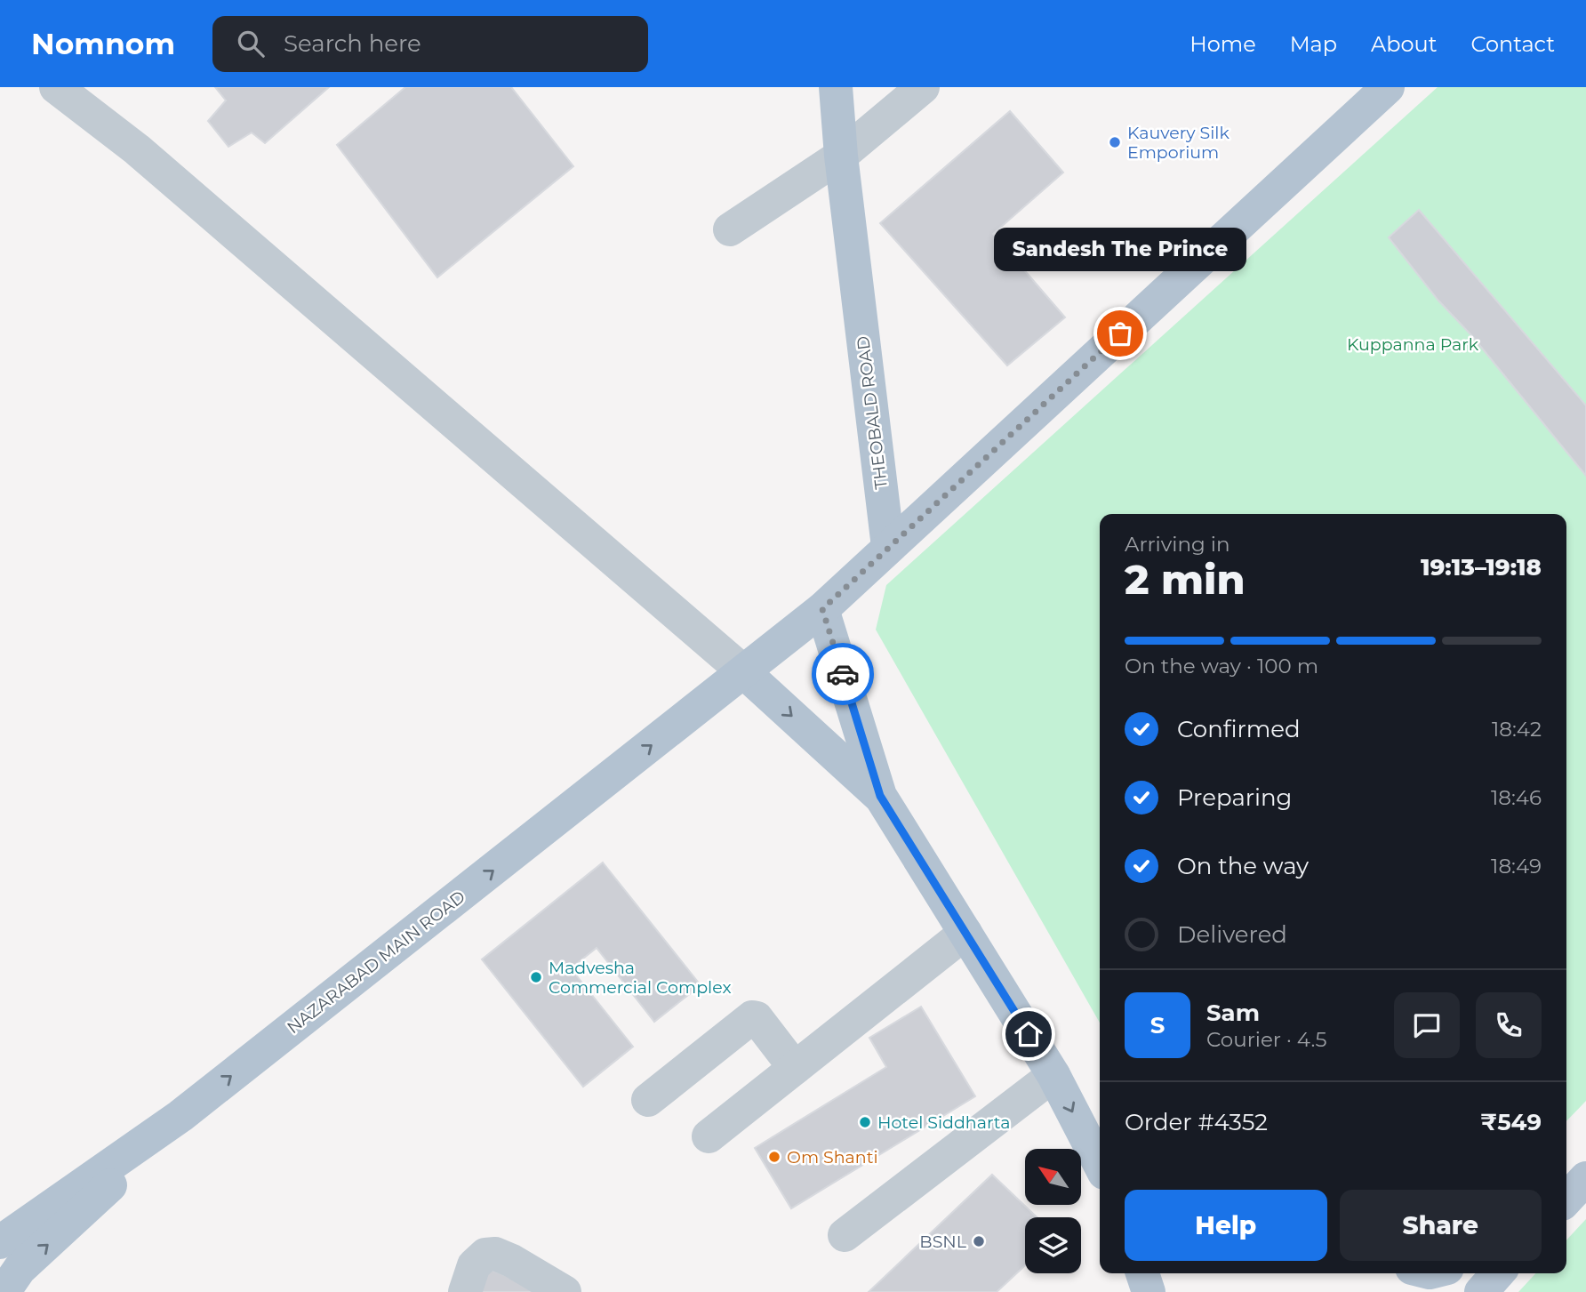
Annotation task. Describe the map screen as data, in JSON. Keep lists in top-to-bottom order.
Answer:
{
  "streets": {
    "main road": ["THEOBALD ROAD", "NAZARABAD MAIN ROAD"]
  },
  "one_way": ["NAZARABAD MAIN ROAD"],
  "parks": ["Kuppanna Park"],
  "places": [
    "Kauvery Silk Emporium",
    "Sandesh The Prince",
    "Madvesha Commercial Complex",
    "Hotel Siddharta",
    "Om Shanti",
    "BSNL"
  ],
  "north": "top left",
  "page": {
    "header": "Nomnom",
    "search": "Search here",
    "nav": [
      "Home",
      "Map",
      "About",
      "Contact"
    ],
    "bubble": "Sandesh The Prince",
    "heading": ["2 min", "Arriving in", "19:13–19:18"],
    "panel": [
      "Sam",
      "Courier · 4.5",
      "Order #4352",
      "₹549"
    ],
    "bar": "On the way · 100 m",
    "list": [
      ["Confirmed", "18:42"],
      ["Preparing", "18:46"],
      ["On the way", "18:49"],
      "Delivered"
    ],
    "round": "S",
    "buttons": ["Help", "Share"]
  }
}
